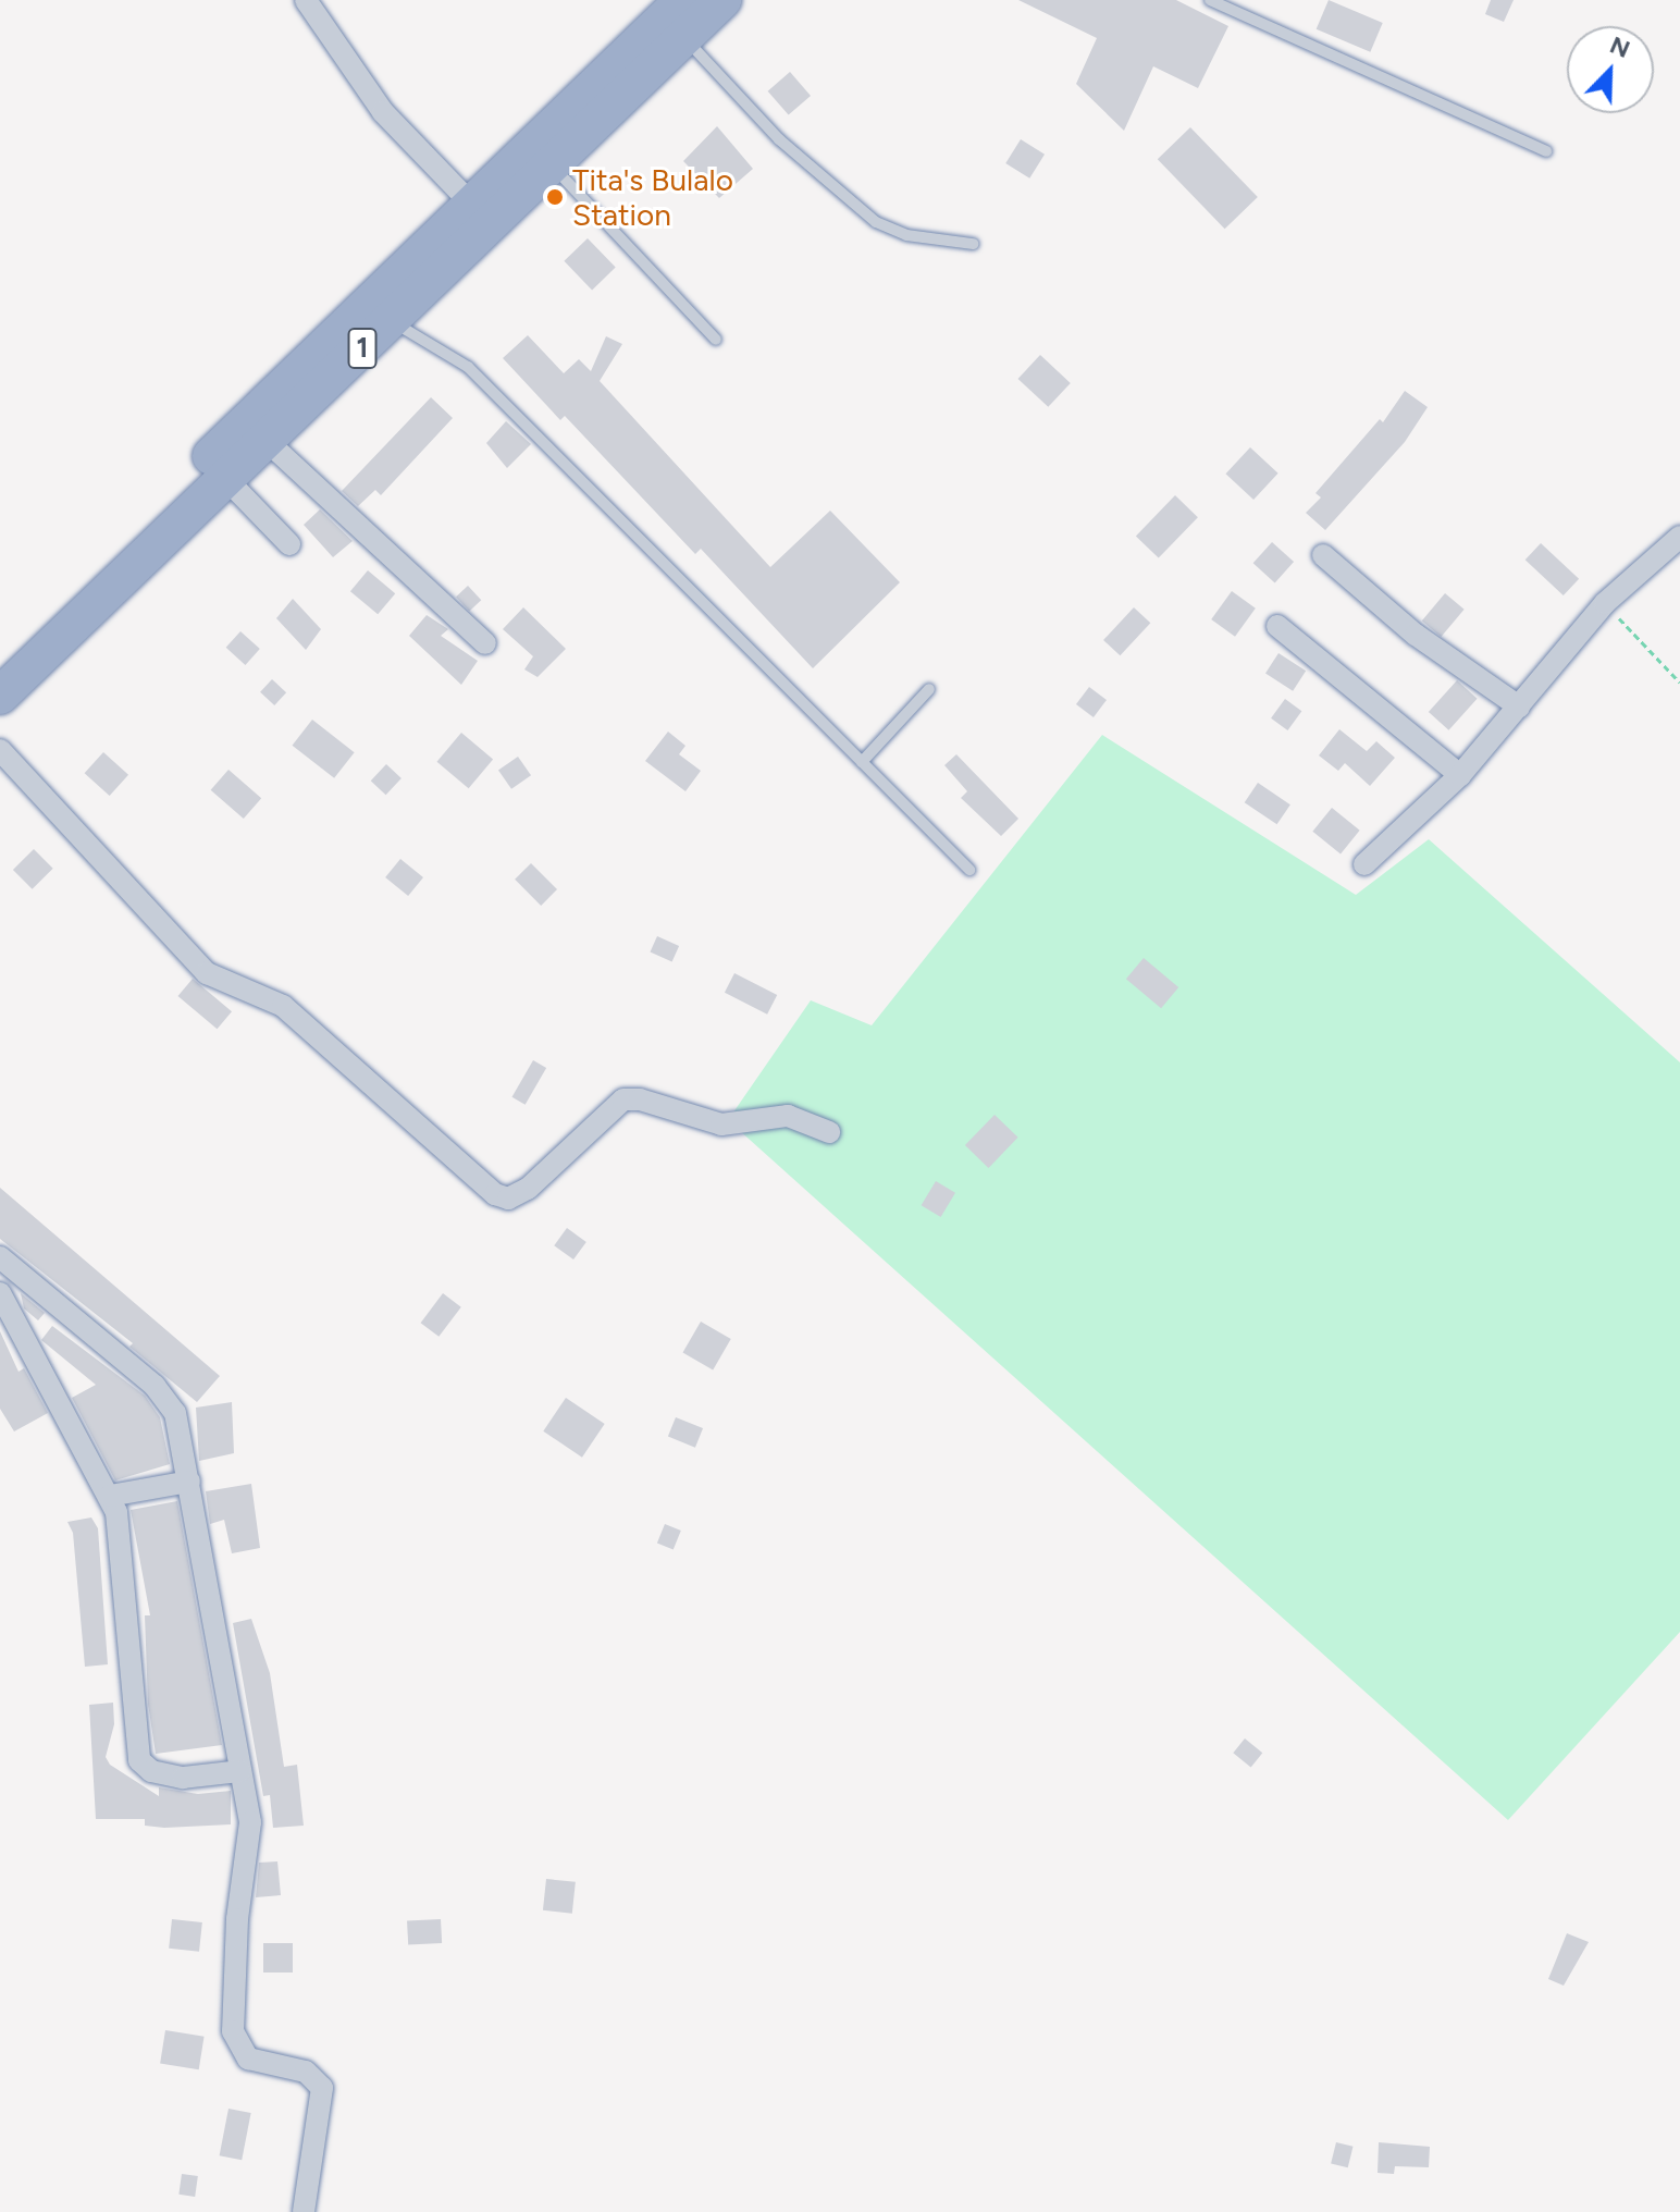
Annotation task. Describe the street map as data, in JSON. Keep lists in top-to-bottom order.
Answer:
{
  "streets": {
    "highway": ["1"]
  },
  "places": ["Tita's Bulalo Station"],
  "north": "top right"
}
